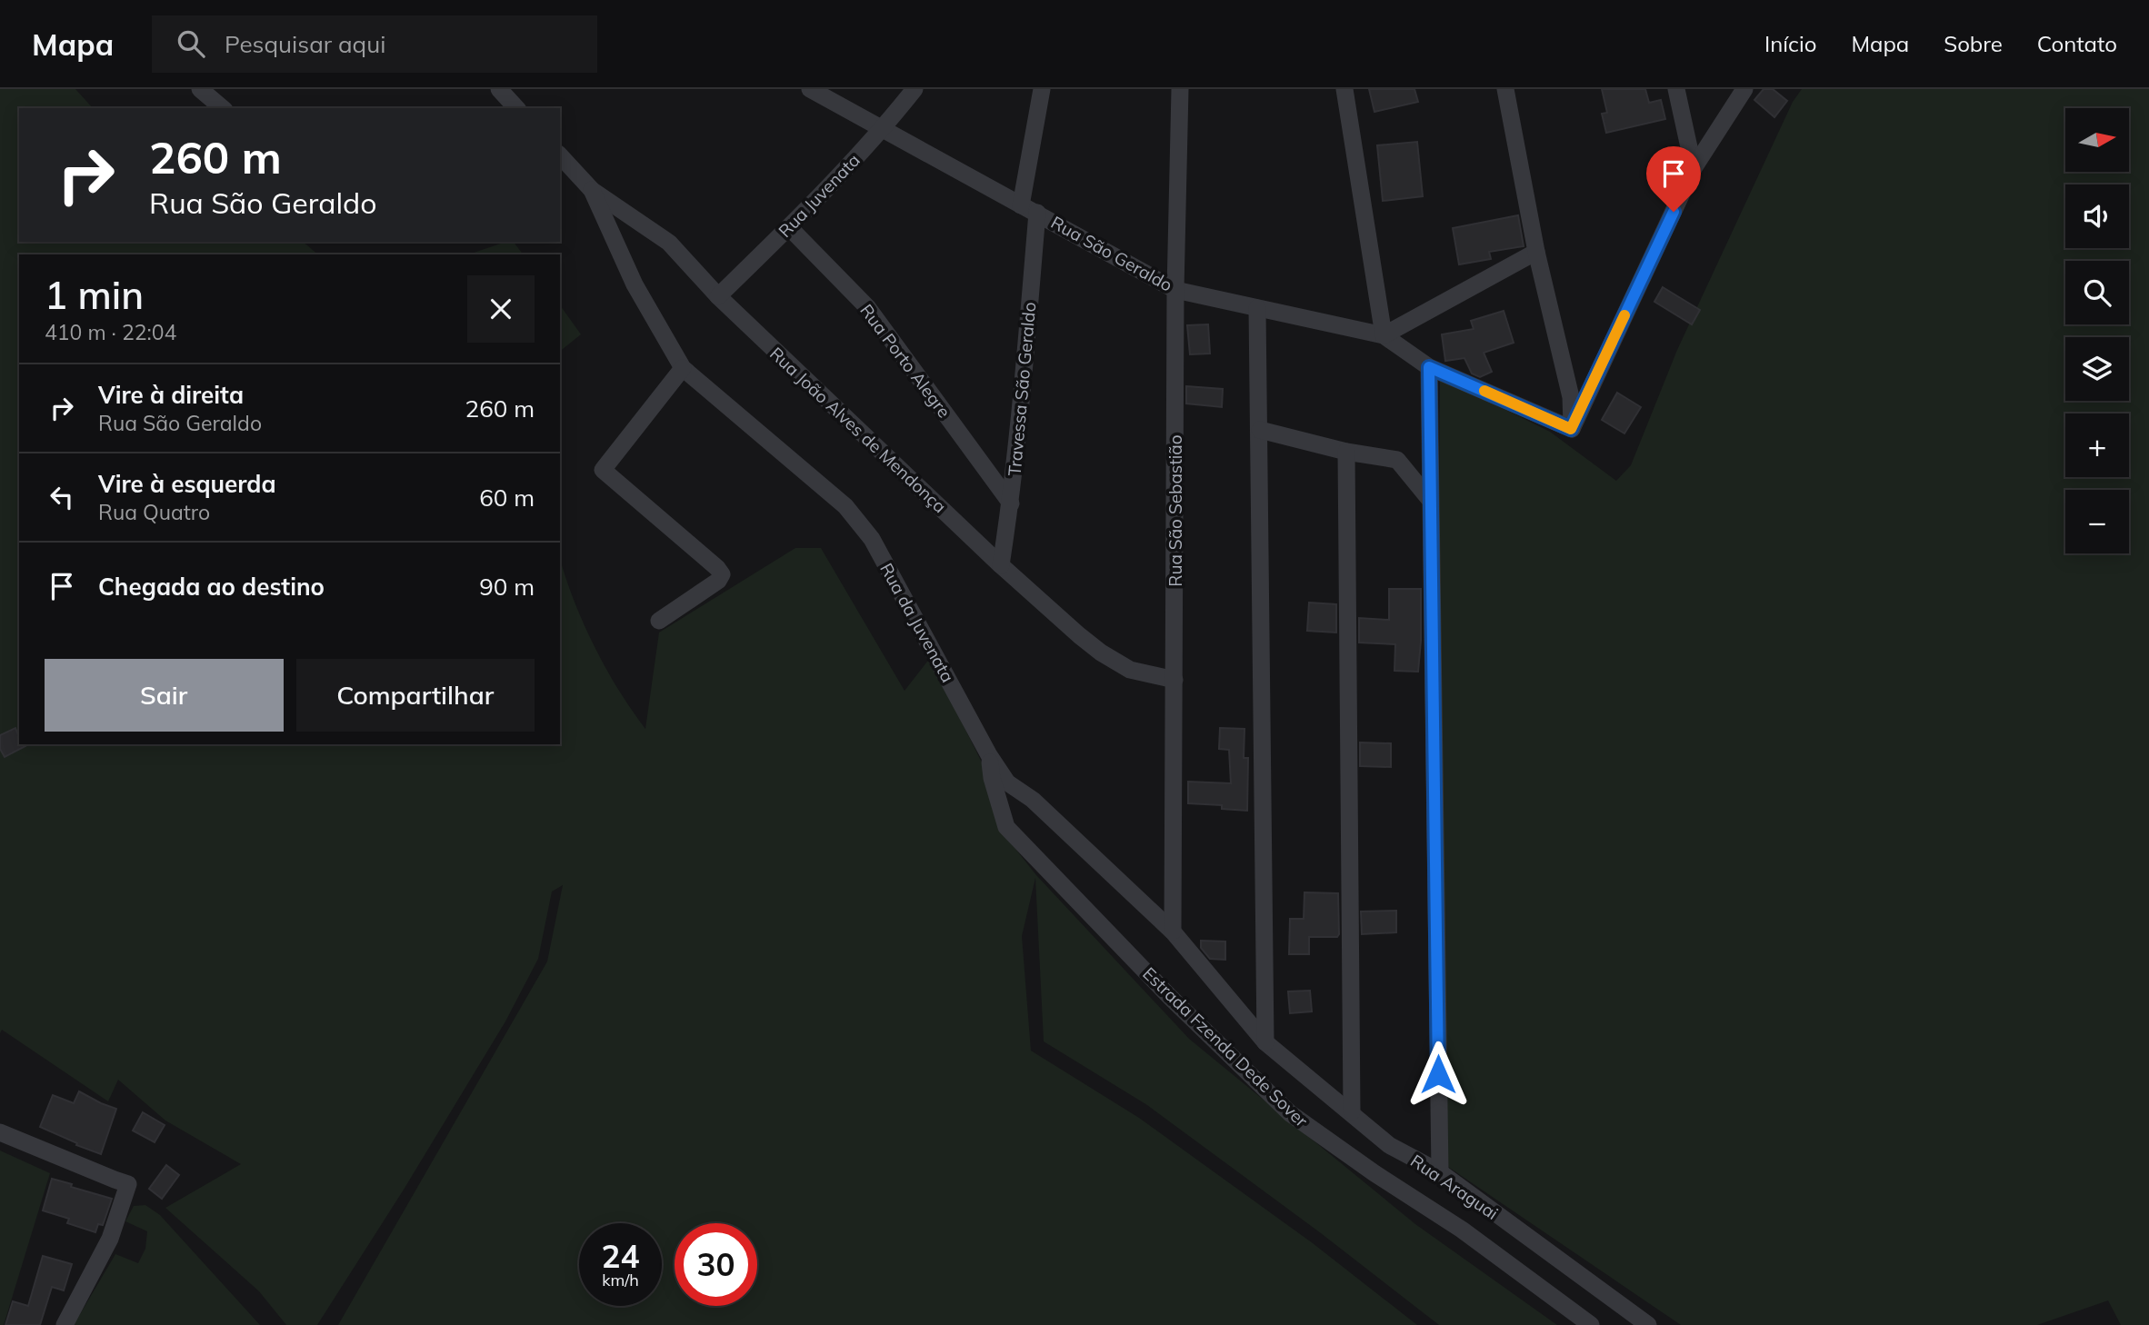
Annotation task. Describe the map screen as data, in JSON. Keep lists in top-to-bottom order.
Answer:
{
  "streets": {
    "street": [
      "Rua Juvenata",
      "Rua São Geraldo",
      "Rua Porto Alegre",
      "Travessa São Geraldo",
      "Rua João Alves de Mendonça",
      "Rua São Sebastião",
      "Rua da Juvenata",
      "Estrada Fzenda Dede Sover",
      "Rua Araguai"
    ]
  },
  "crossings": [
    ["Rua Juvenata", "Rua São Geraldo"],
    ["Rua Juvenata", "Rua Porto Alegre"],
    ["Rua Juvenata", "Rua João Alves de Mendonça"],
    ["Rua São Geraldo", "Travessa São Geraldo"],
    ["Rua São Geraldo", "Rua São Sebastião"],
    ["Rua Porto Alegre", "Travessa São Geraldo"],
    ["Travessa São Geraldo", "Rua João Alves de Mendonça"],
    ["Rua João Alves de Mendonça", "Rua São Sebastião"],
    ["Rua João Alves de Mendonça", "Rua da Juvenata"],
    ["Rua São Sebastião", "Rua da Juvenata"],
    ["Rua da Juvenata", "Estrada Fzenda Dede Sover"],
    ["Rua da Juvenata", "Rua Araguai"]
  ],
  "north": "right",
  "page": {
    "header": "Mapa",
    "search": "Pesquisar aqui",
    "nav": [
      "Início",
      "Mapa",
      "Sobre",
      "Contato"
    ],
    "map_buttons": ["+", "−"],
    "turn": ["260 m", "Rua São Geraldo"],
    "heading": ["1 min", "410 m · 22:04"],
    "list": [
      {
        "name": "Vire à direita",
        "note": "Rua São Geraldo",
        "value": "260 m"
      },
      {
        "name": "Vire à esquerda",
        "note": "Rua Quatro",
        "value": "60 m"
      },
      {
        "name": "Chegada ao destino",
        "value": "90 m"
      }
    ],
    "buttons": ["Sair", "Compartilhar"],
    "speed": "24 km/h",
    "limit": "30"
  }
}
